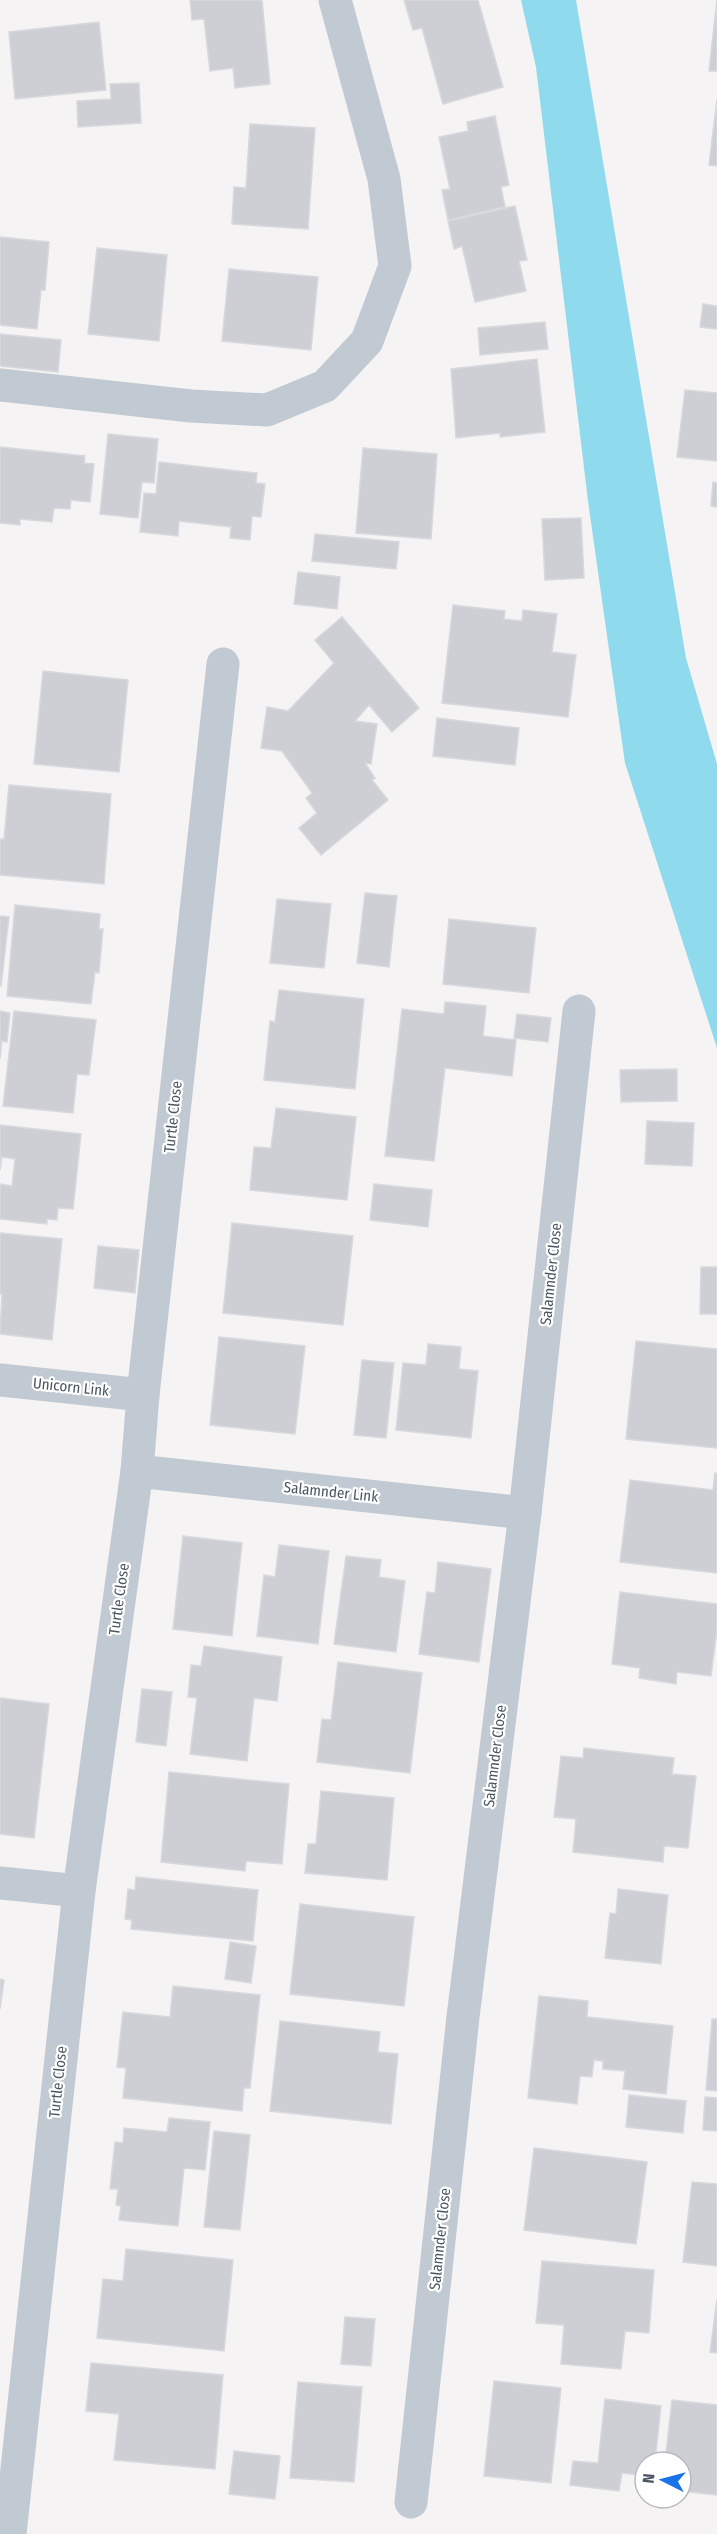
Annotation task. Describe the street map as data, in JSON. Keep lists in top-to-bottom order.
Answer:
{
  "streets": {
    "street": [
      "Turtle Close",
      "Salamnder Close",
      "Unicorn Link",
      "Salamnder Link"
    ]
  },
  "crossings": [
    ["Turtle Close", "Unicorn Link"],
    ["Turtle Close", "Salamnder Link"],
    ["Salamnder Close", "Salamnder Link"]
  ],
  "north": "left"
}
